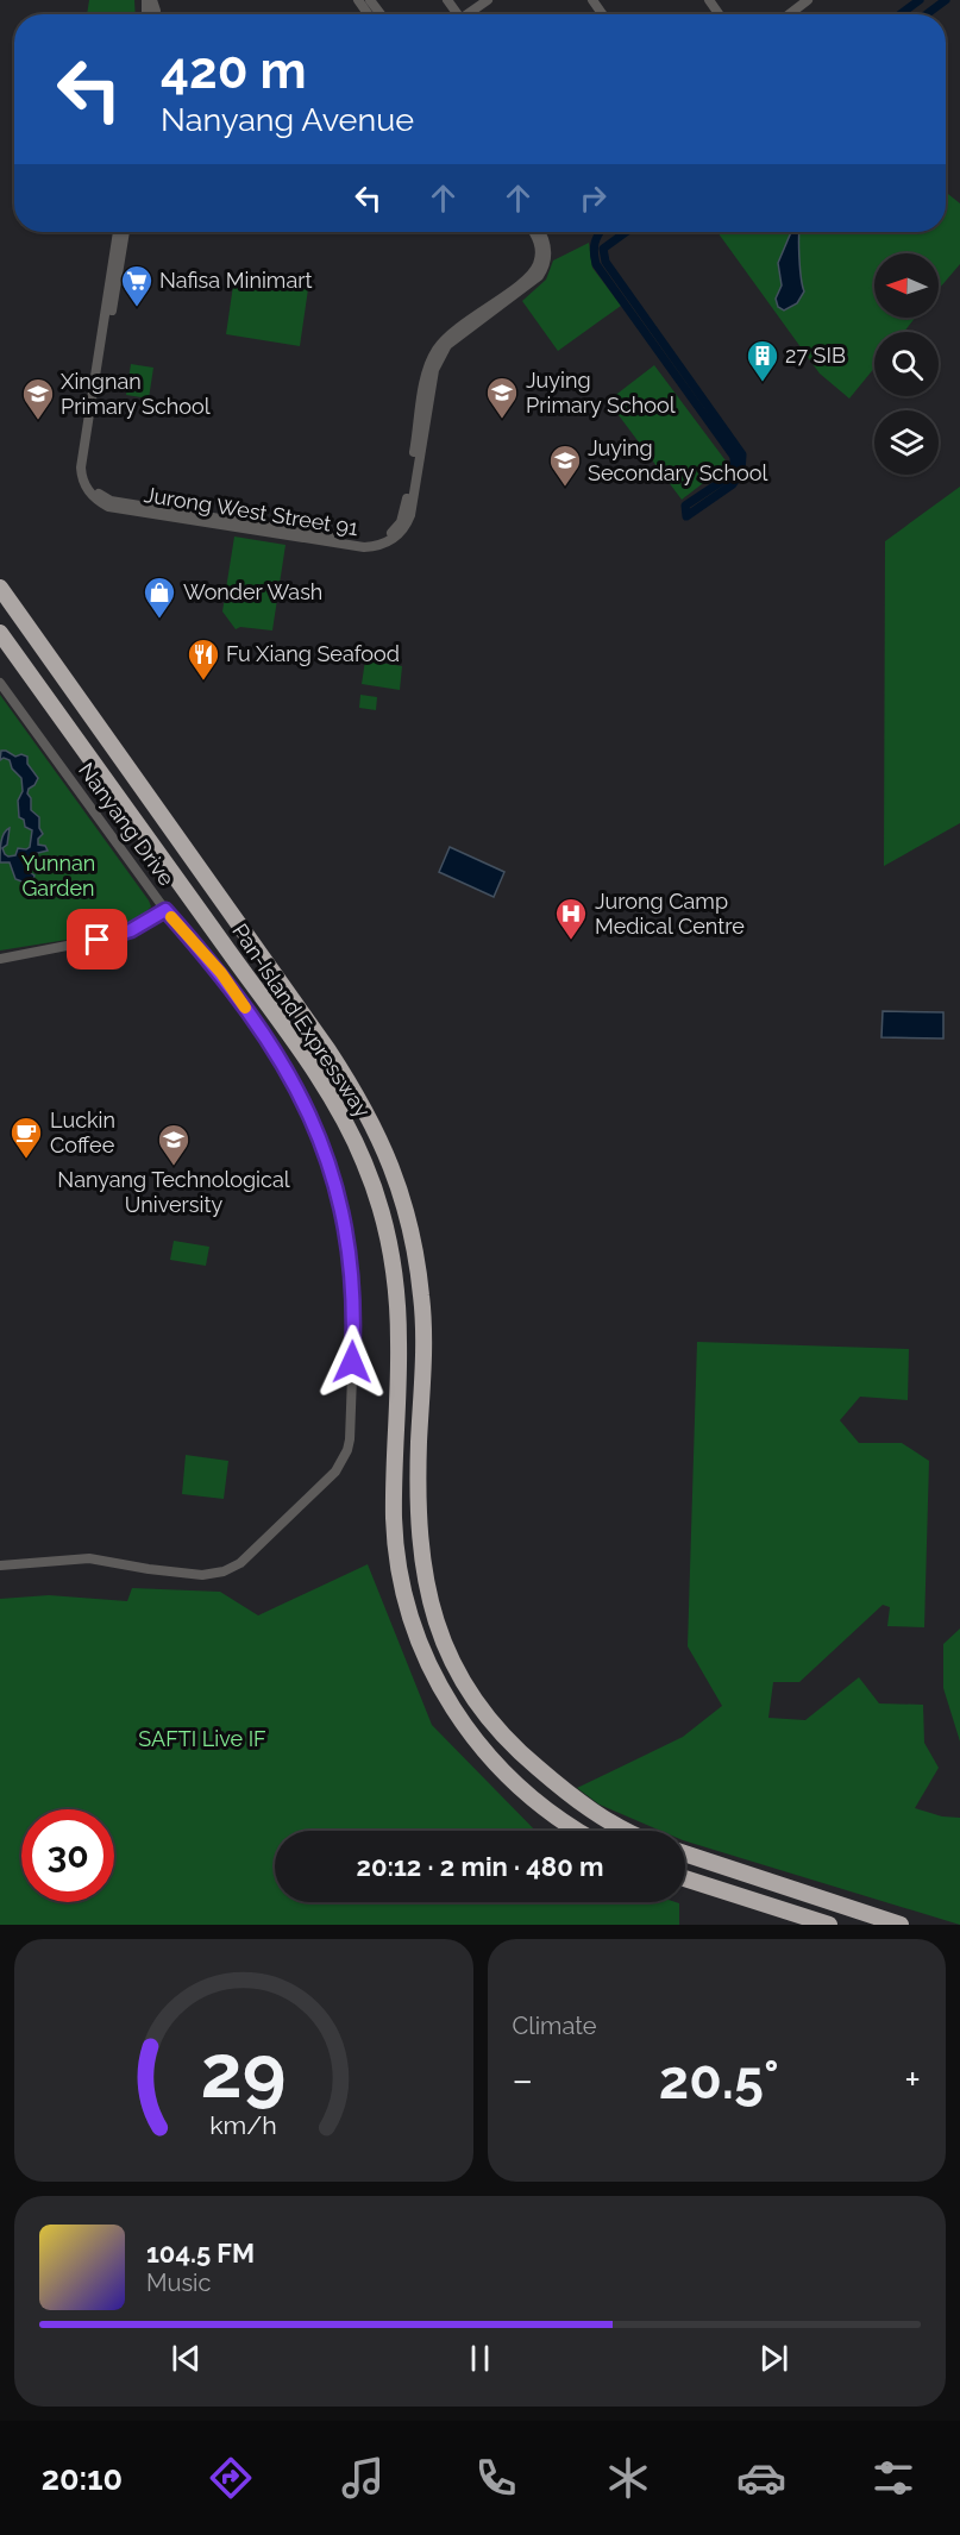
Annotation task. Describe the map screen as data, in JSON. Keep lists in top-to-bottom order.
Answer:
{
  "streets": {
    "highway": ["Pan-Island Expressway"],
    "street": ["Jurong West Street 91", "Nanyang Drive"]
  },
  "parks": ["Yunnan Garden", "SAFTI Live IF"],
  "places": {
    "supermarket": ["Nafisa Minimart"],
    "building": ["27 SIB"],
    "school or university": [
      "Juying Primary School",
      "Xingnan Primary School",
      "Juying Secondary School",
      "Nanyang Technological University"
    ],
    "shop": ["Wonder Wash"],
    "restaurant": ["Fu Xiang Seafood"],
    "hospital": ["Jurong Camp Medical Centre"],
    "cafe": ["Luckin Coffee"]
  },
  "north": "left",
  "page": {
    "turn": ["420 m", "Nanyang Avenue"],
    "limit": "30",
    "trip": "20:12 · 2 min · 480 m",
    "tile": "Climate",
    "heat": ["−", "20.5°", "+"],
    "song": ["104.5 FM", "Music"],
    "tabs": "20:10",
    "gauge": ["29", "km/h"]
  }
}
